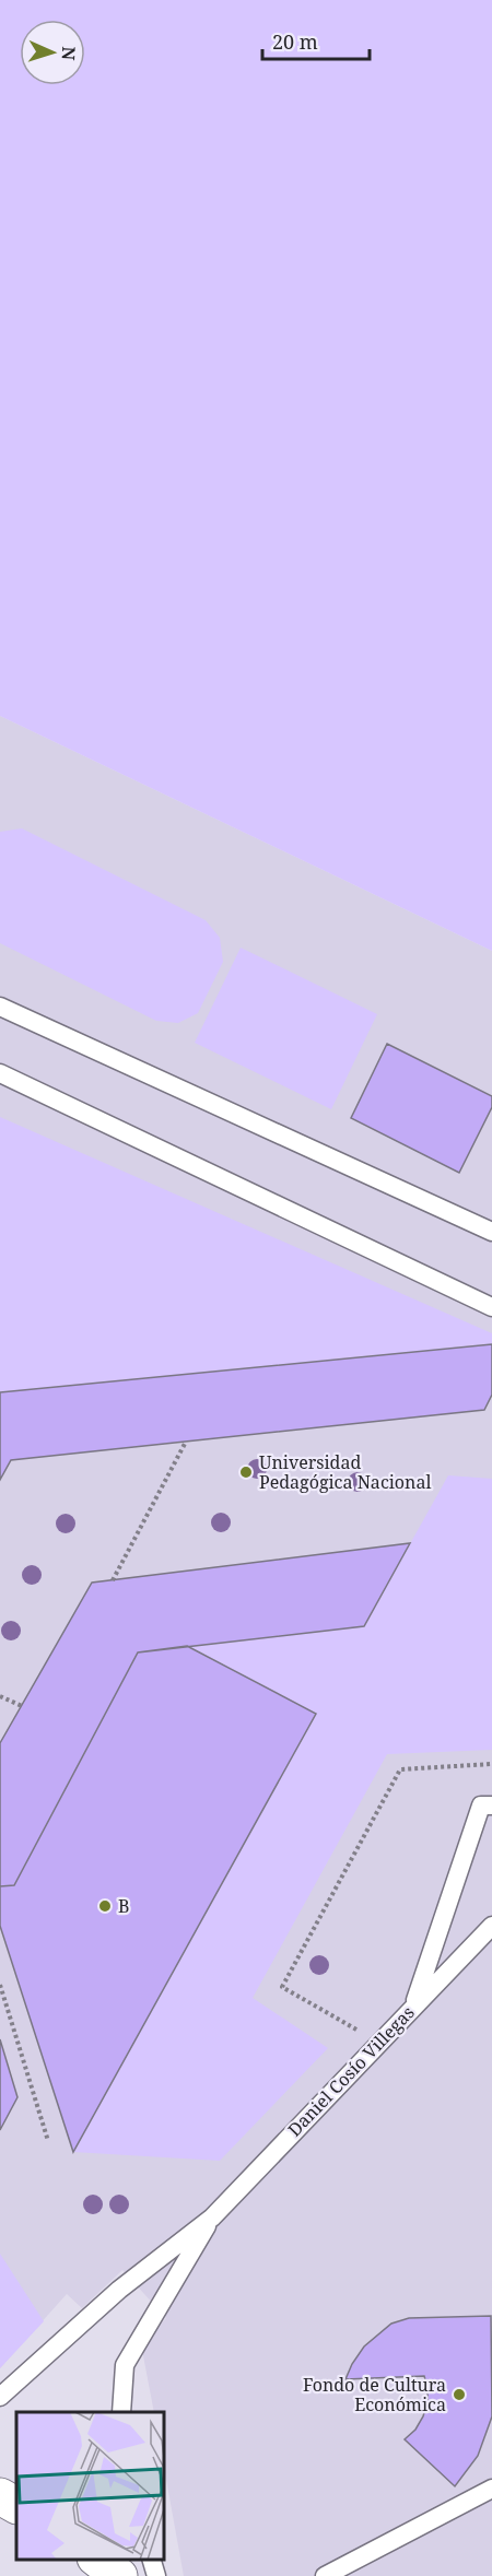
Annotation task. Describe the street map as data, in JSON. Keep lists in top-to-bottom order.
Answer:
{
  "streets": {
    "lane": ["Daniel Cosío Villegas"]
  },
  "places": ["Universidad Pedagógica Nacional", "B", "Fondo de Cultura Económica"],
  "scale_bar": "20 m",
  "north": "right"
}
